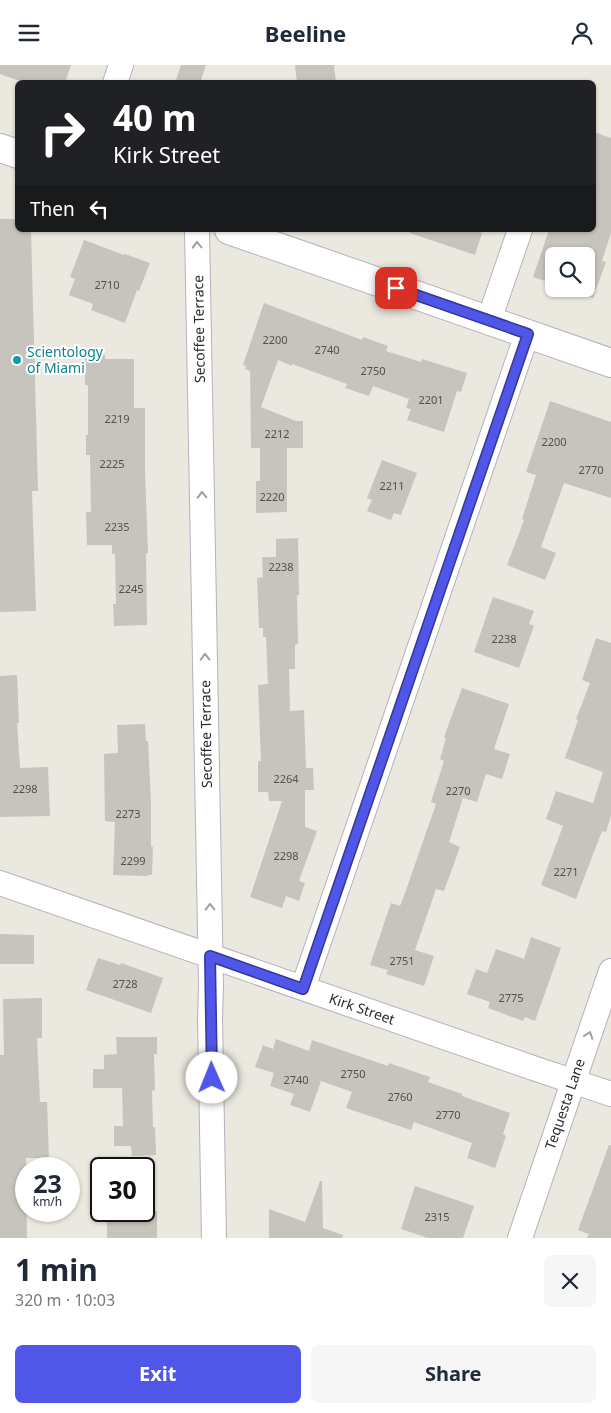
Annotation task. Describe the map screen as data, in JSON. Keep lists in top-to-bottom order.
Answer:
{
  "streets": {
    "street": ["Secoffee Terrace", "Kirk Street", "Tequesta Lane"]
  },
  "crossings": [
    ["Secoffee Terrace", "Kirk Street"],
    ["Kirk Street", "Tequesta Lane"]
  ],
  "one_way": ["Tequesta Lane"],
  "places": ["Scientology of Miami"],
  "house_numbers": [
    "2710",
    "2200",
    "2740",
    "2750",
    "2201",
    "2219",
    "2212",
    "2200",
    "2225",
    "2770",
    "2211",
    "2220",
    "2235",
    "2238",
    "2245",
    "2238",
    "2264",
    "2298",
    "2270",
    "2273",
    "2298",
    "2299",
    "2271",
    "2751",
    "2728",
    "2775",
    "2750",
    "2740",
    "2760",
    "2770",
    "2315"
  ],
  "page": {
    "header": "Beeline",
    "turn": ["40 m", "Kirk Street"],
    "then": "Then",
    "speed": "23 km/h",
    "limit": "30",
    "heading": ["1 min", "320 m · 10:03"],
    "buttons": ["Exit", "Share"]
  }
}
